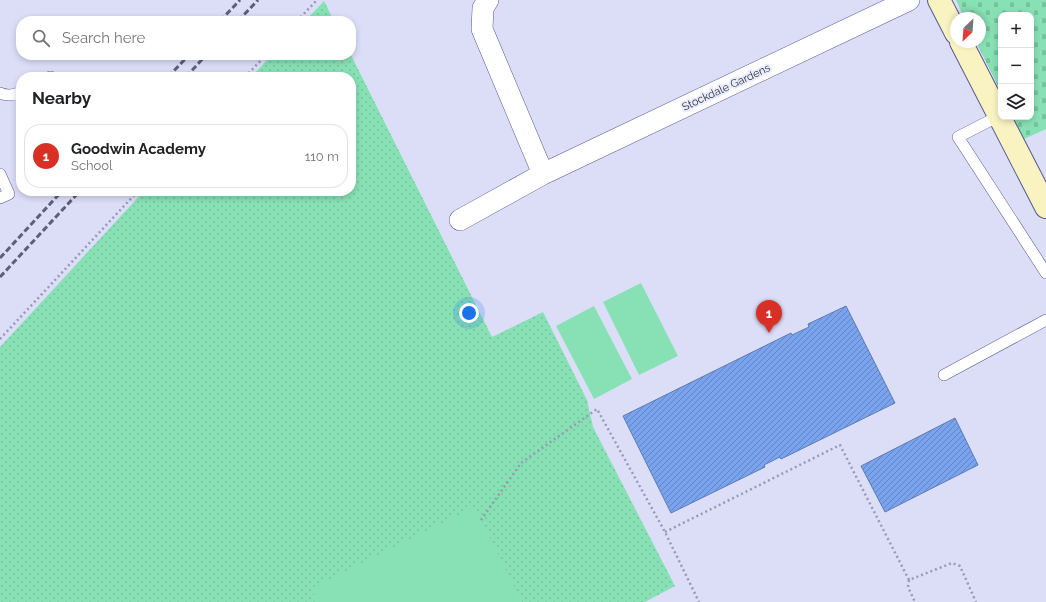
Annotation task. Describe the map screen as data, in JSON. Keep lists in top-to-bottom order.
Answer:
{
  "streets": {
    "street": ["Stockdale Gardens"]
  },
  "north": "bottom left",
  "page": {
    "map_buttons": ["+", "−"],
    "search": "Search here",
    "heading": "Nearby",
    "list": [
      {
        "mark": "1",
        "name": "Goodwin Academy",
        "note": "School",
        "value": "110 m"
      }
    ],
    "pins": "1"
  }
}
